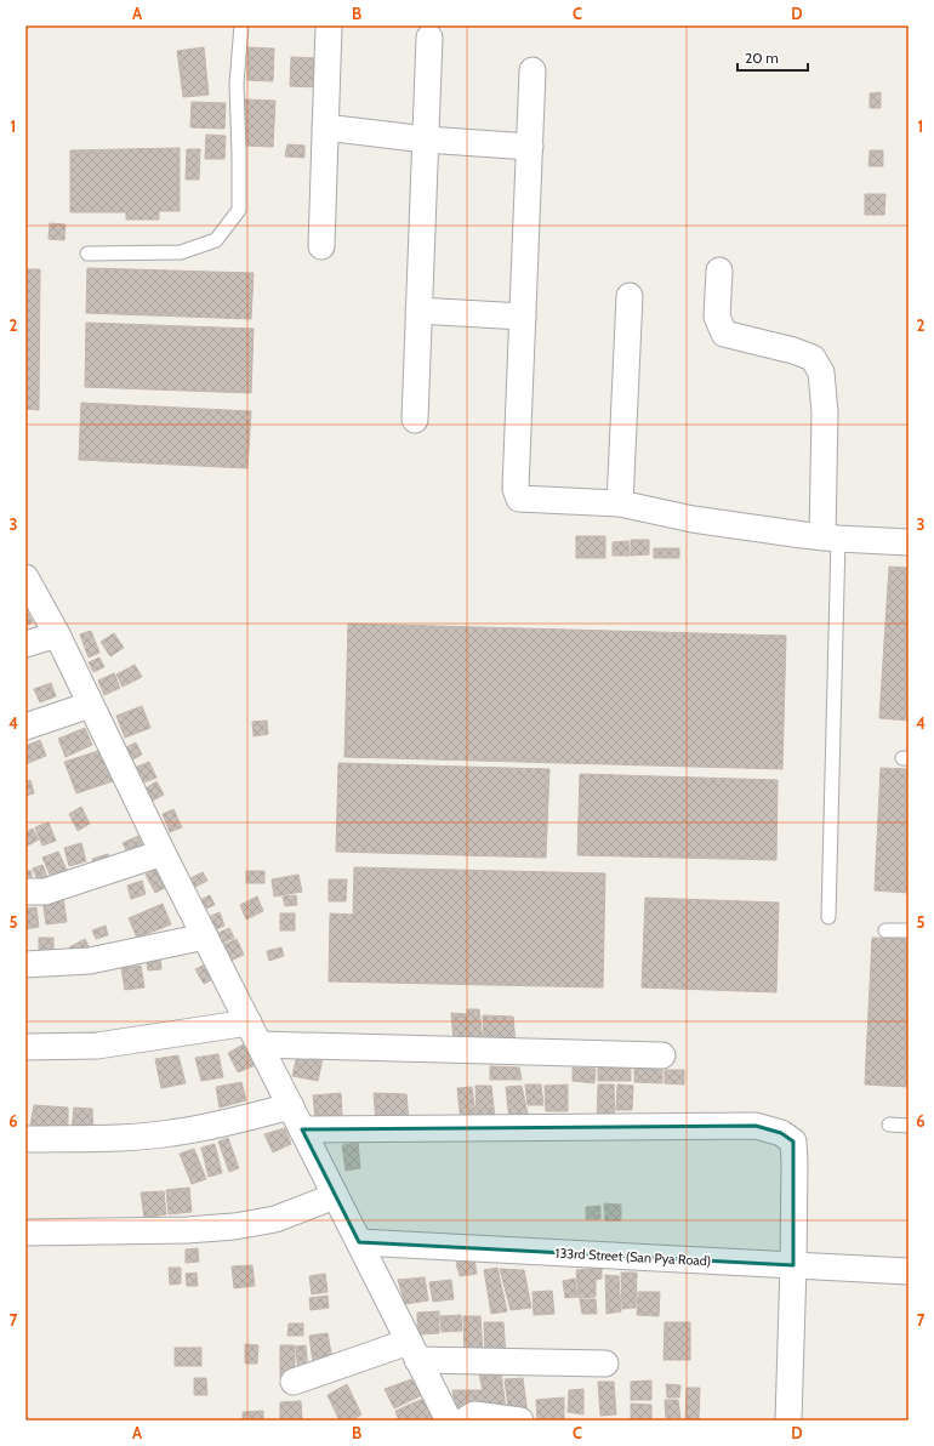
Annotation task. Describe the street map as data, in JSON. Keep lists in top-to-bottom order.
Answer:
{
  "streets": {
    "street": ["133rd Street (San Pya Road)"]
  },
  "scale_bar": "20 m",
  "grid": {
    "columns": [
      "A",
      "B",
      "C",
      "D"
    ],
    "rows": [
      "1",
      "2",
      "3",
      "4",
      "5",
      "6",
      "7"
    ]
  }
}
